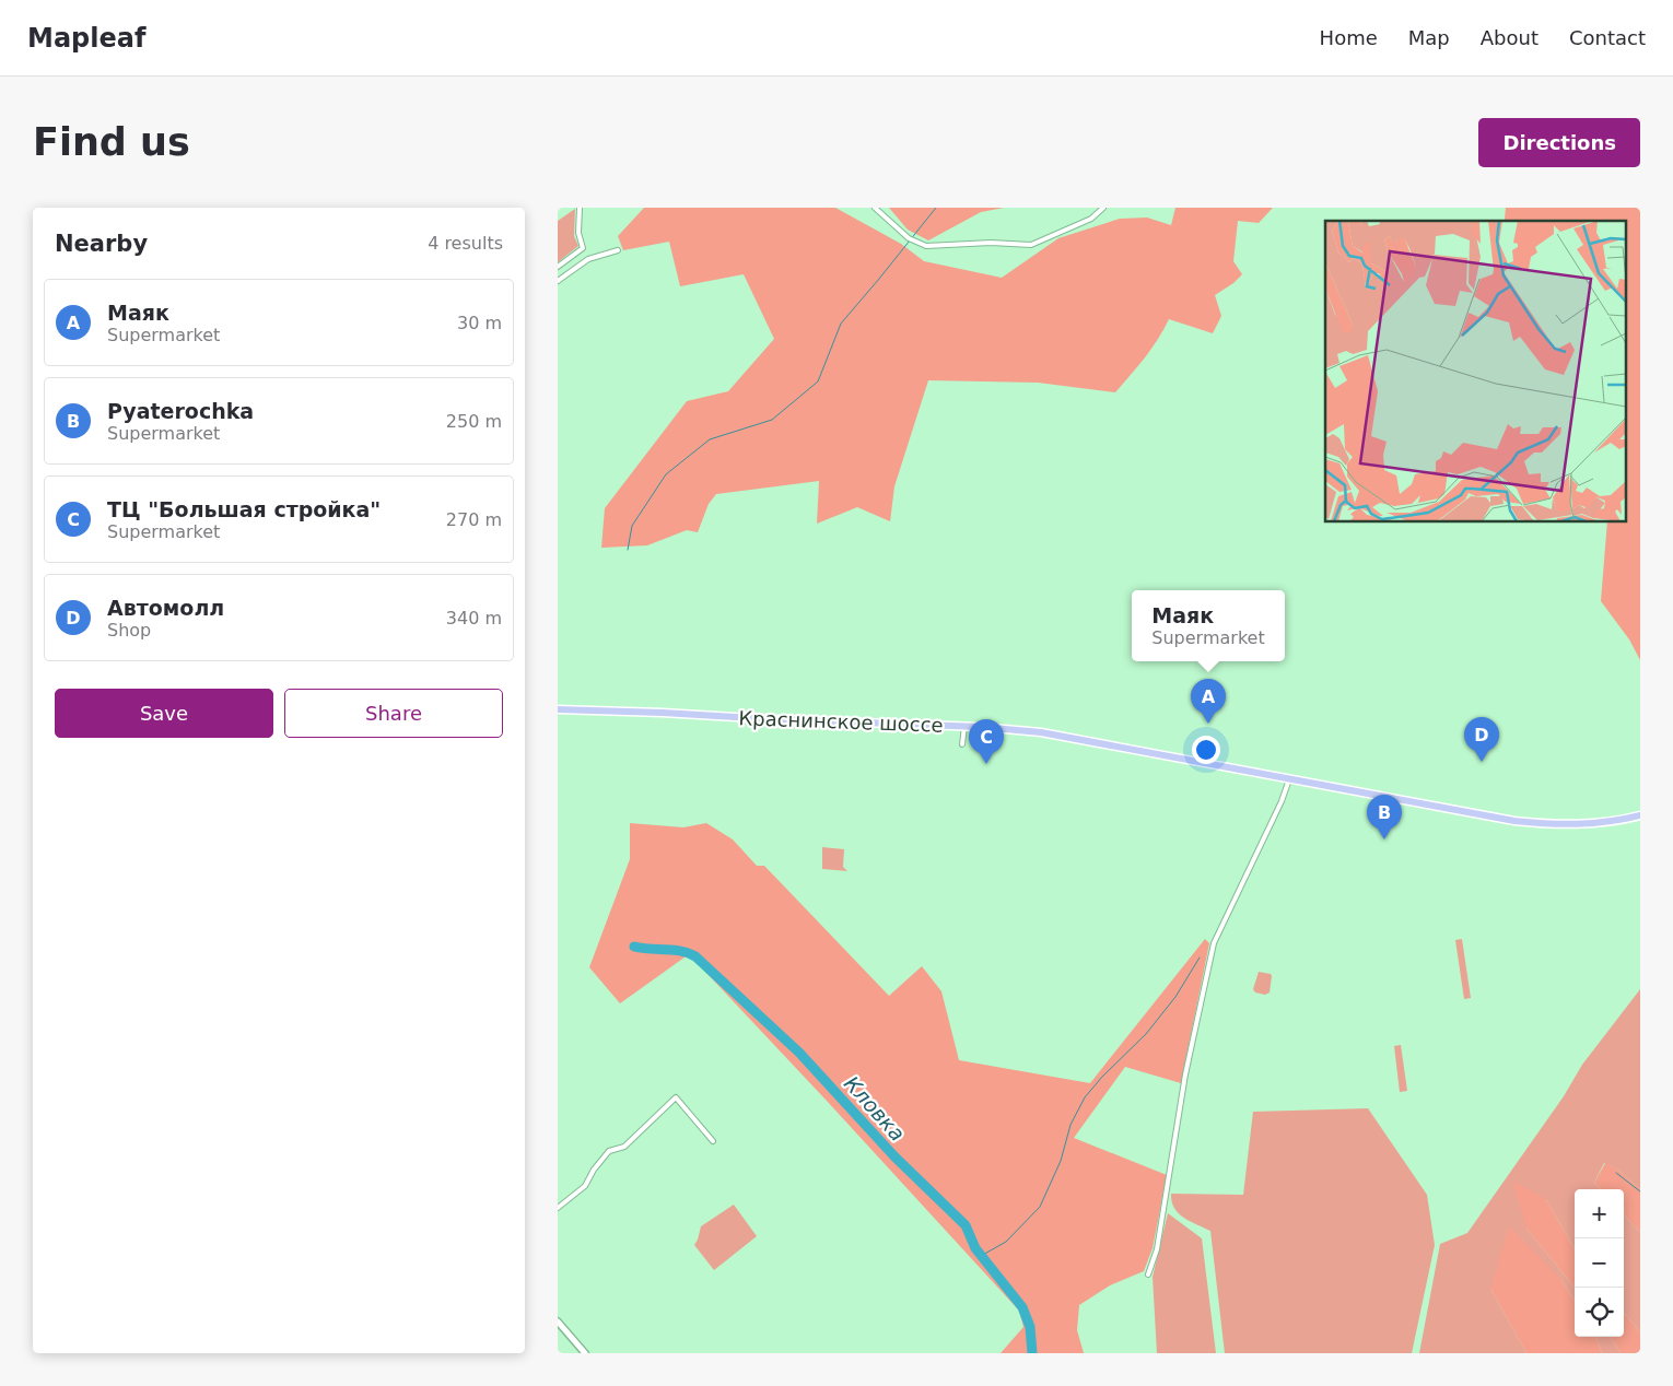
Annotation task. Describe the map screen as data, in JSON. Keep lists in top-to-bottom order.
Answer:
{
  "streets": {
    "main road": ["Краснинское шоссе"]
  },
  "water": ["Кловка"],
  "page": {
    "header": "Mapleaf",
    "nav": [
      "Home",
      "Map",
      "About",
      "Contact"
    ],
    "buttons": [
      "Directions",
      ["Save", "Share"]
    ],
    "title": "Find us",
    "heading": ["Nearby", "4 results"],
    "list": [
      {
        "mark": "A",
        "name": "Маяк",
        "note": "Supermarket",
        "value": "30 m"
      },
      {
        "mark": "B",
        "name": "Pyaterochka",
        "note": "Supermarket",
        "value": "250 m"
      },
      {
        "mark": "C",
        "name": "ТЦ \"Большая стройка\"",
        "note": "Supermarket",
        "value": "270 m"
      },
      {
        "mark": "D",
        "name": "Автомолл",
        "note": "Shop",
        "value": "340 m"
      }
    ],
    "popup": ["Маяк", "Supermarket"],
    "pins": [
      "A",
      "D",
      "C",
      "B"
    ],
    "map_buttons": ["+", "−"]
  }
}
